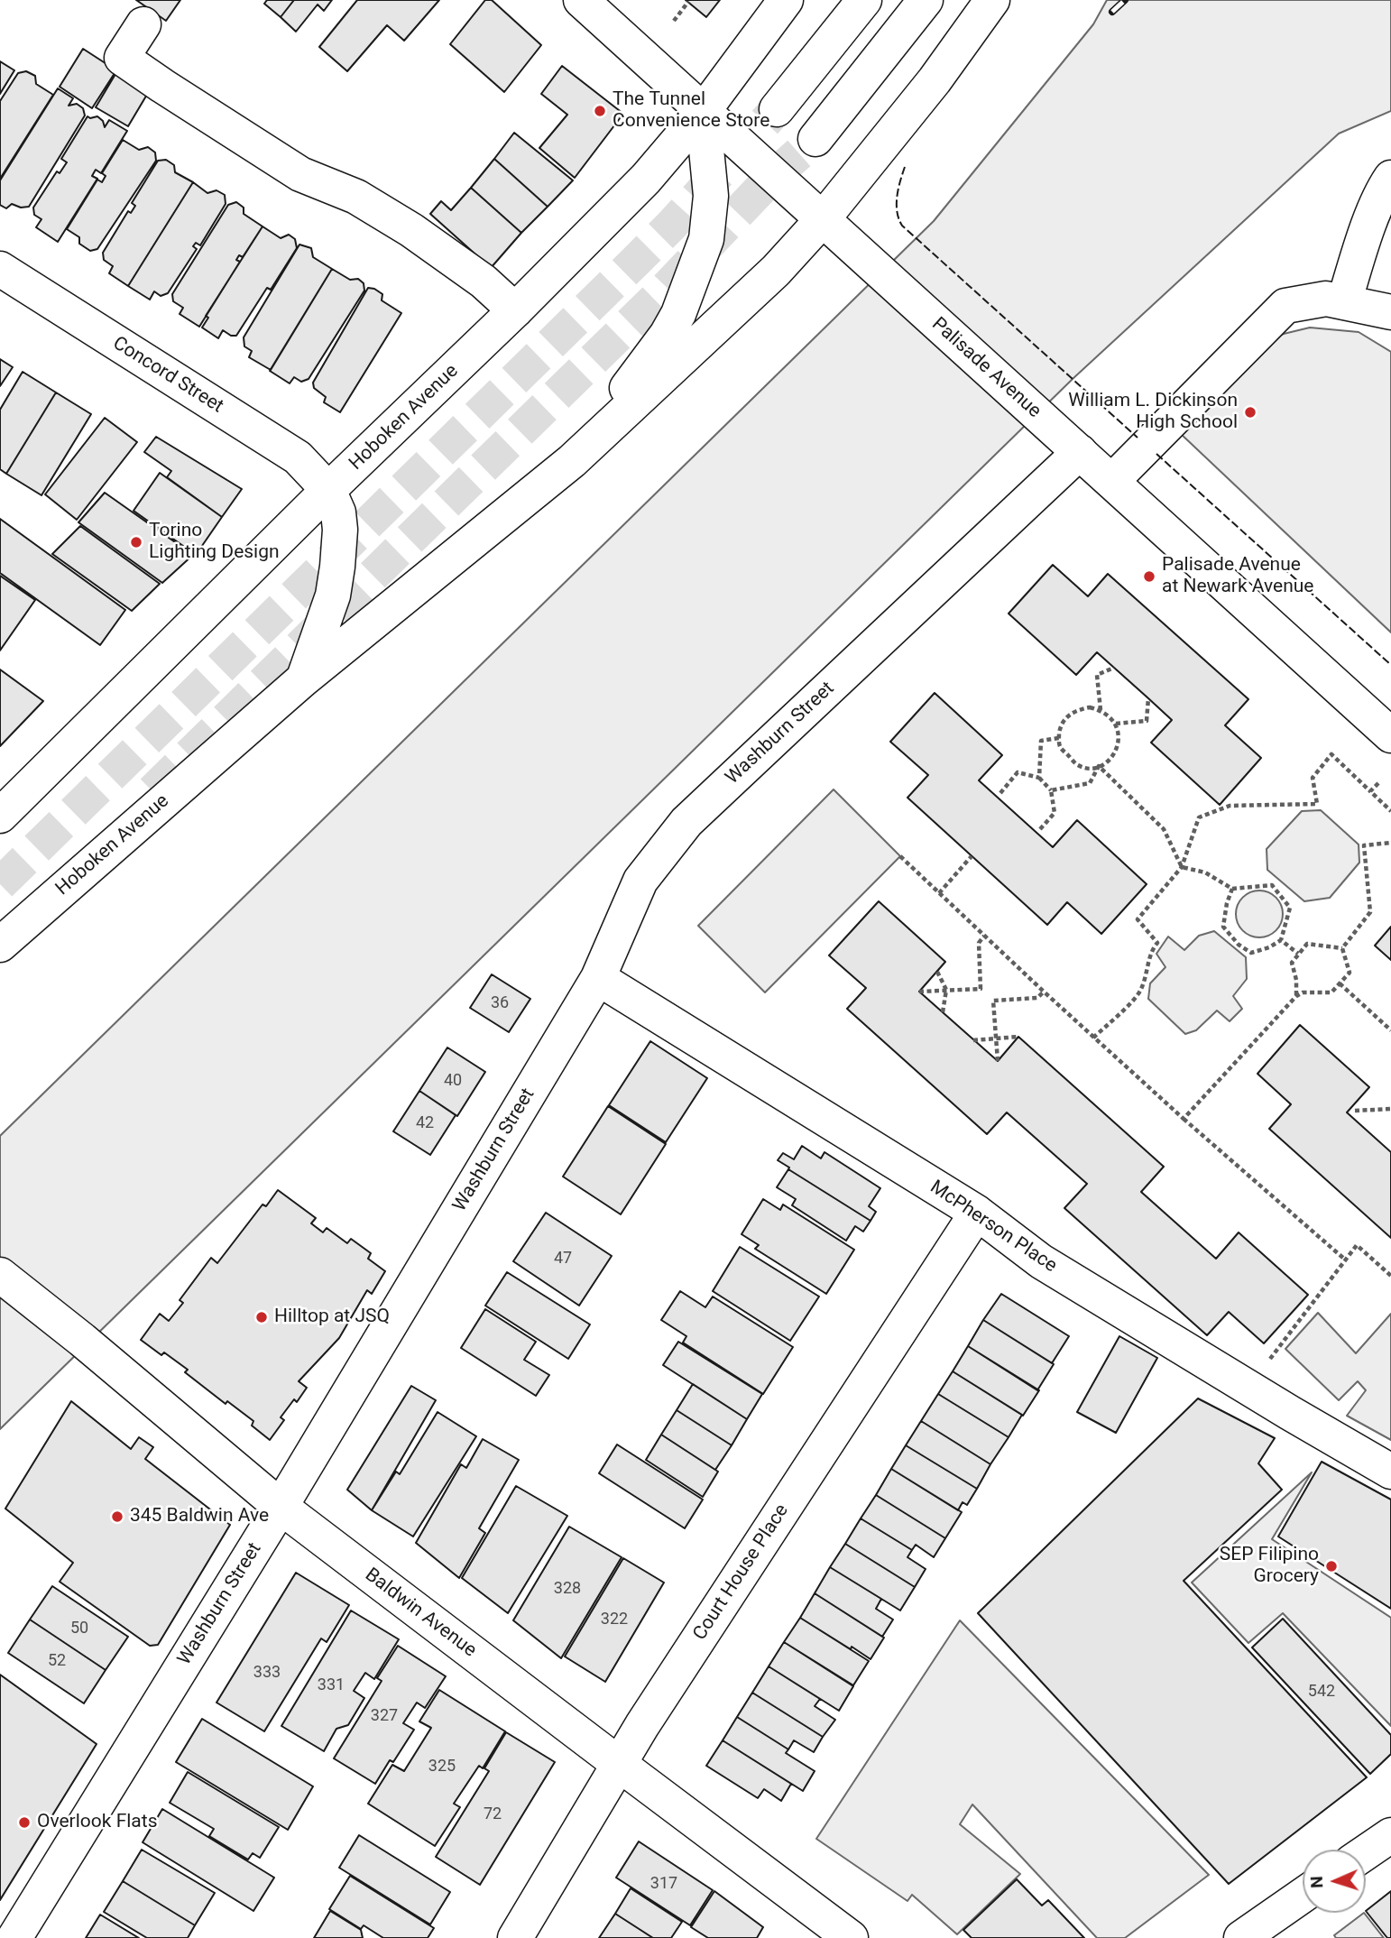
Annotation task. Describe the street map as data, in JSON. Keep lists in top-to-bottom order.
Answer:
{
  "streets": {
    "main road": [
      "Palisade Avenue",
      "Concord Street",
      "Hoboken Avenue",
      "Washburn Street",
      "McPherson Place",
      "Court House Place",
      "Baldwin Avenue"
    ]
  },
  "crossings": [
    ["Palisade Avenue", "Hoboken Avenue"],
    ["Palisade Avenue", "Washburn Street"],
    ["Concord Street", "Hoboken Avenue"],
    ["Washburn Street", "McPherson Place"],
    ["Washburn Street", "Baldwin Avenue"],
    ["McPherson Place", "Court House Place"],
    ["Court House Place", "Baldwin Avenue"]
  ],
  "places": [
    "The Tunnel Convenience Store",
    "William L. Dickinson High School",
    "Torino Lighting Design",
    "Palisade Avenue at Newark Avenue",
    "Hilltop at JSQ",
    "345 Baldwin Ave",
    "SEP Filipino Grocery",
    "Overlook Flats"
  ],
  "house_numbers": [
    "36",
    "40",
    "42",
    "47",
    "328",
    "322",
    "50",
    "52",
    "333",
    "331",
    "542",
    "327",
    "325",
    "72",
    "317"
  ],
  "north": "left"
}
